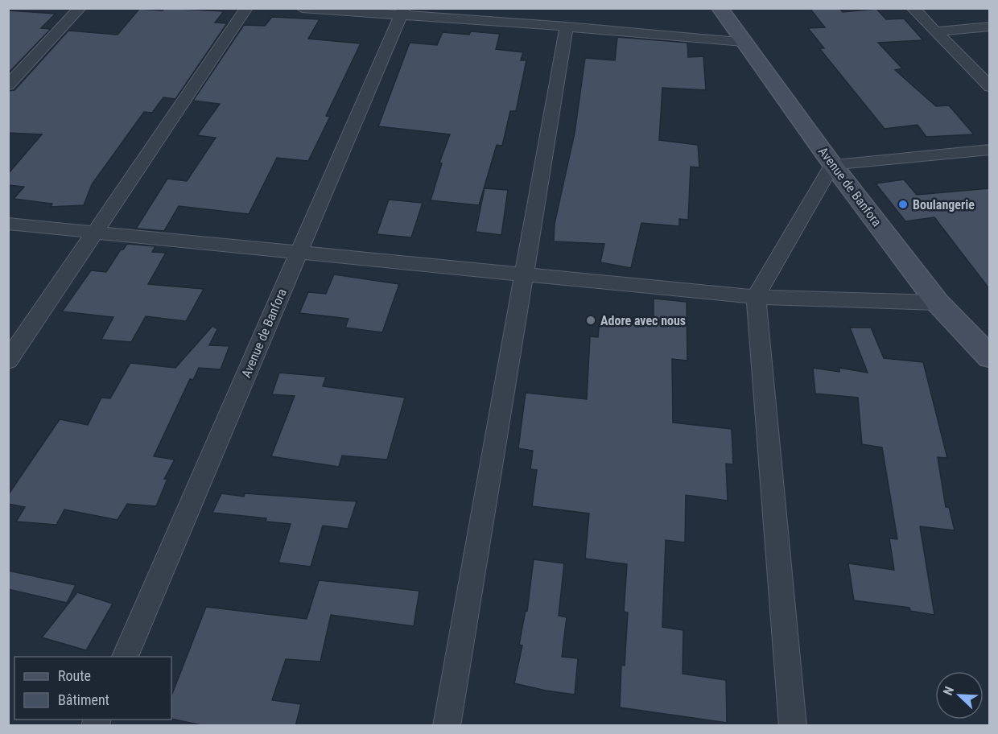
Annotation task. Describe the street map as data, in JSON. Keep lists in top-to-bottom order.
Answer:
{
  "streets": {
    "main road": ["Avenue de Banfora"]
  },
  "places": ["Boulangerie", "Adore avec nous"],
  "legend": ["Route", "Bâtiment"],
  "north": "top left"
}
